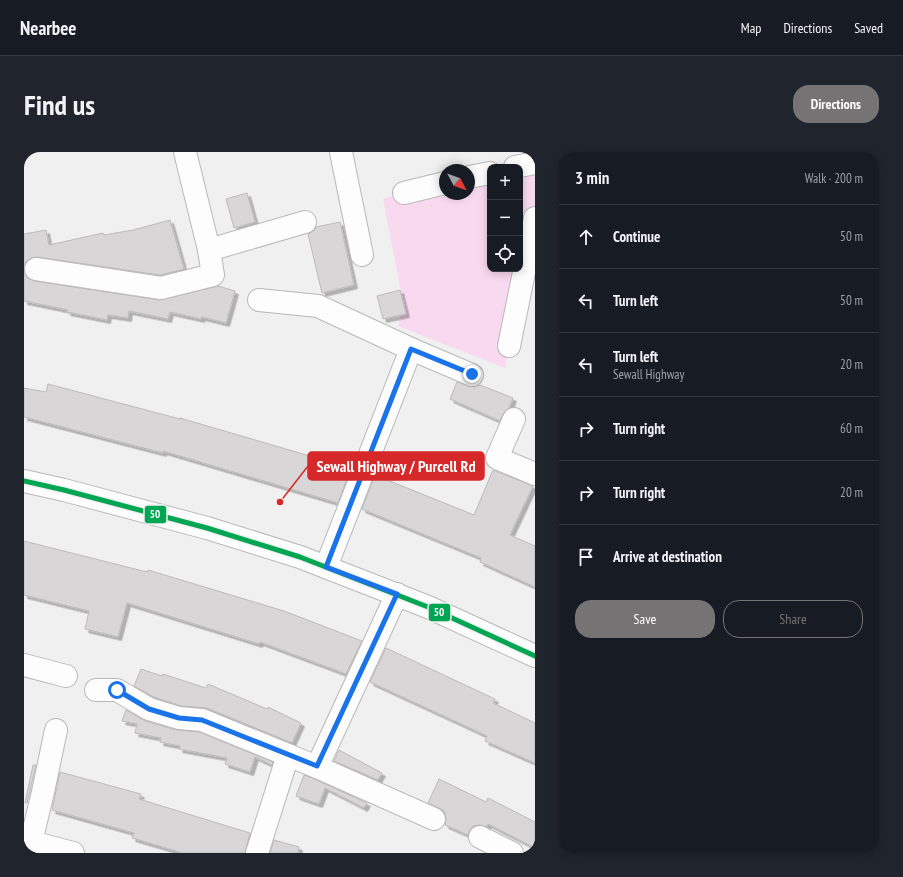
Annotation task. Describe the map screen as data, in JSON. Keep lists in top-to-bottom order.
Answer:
{
  "places": ["Sewall Highway / Purcell Rd"],
  "lines": ["transit line 50"],
  "north": "bottom right",
  "page": {
    "header": "Nearbee",
    "nav": ["Map", "Directions", "Saved"],
    "buttons": [
      "Directions",
      ["Save", "Share"]
    ],
    "title": "Find us",
    "heading": ["3 min", "Walk · 200 m"],
    "map_buttons": ["+", "−"],
    "list": [
      ["Continue", "50 m"],
      ["Turn left", "50 m"],
      ["Turn left", "Sewall Highway", "20 m"],
      ["Turn right", "60 m"],
      ["Turn right", "20 m"],
      "Arrive at destination"
    ]
  }
}
